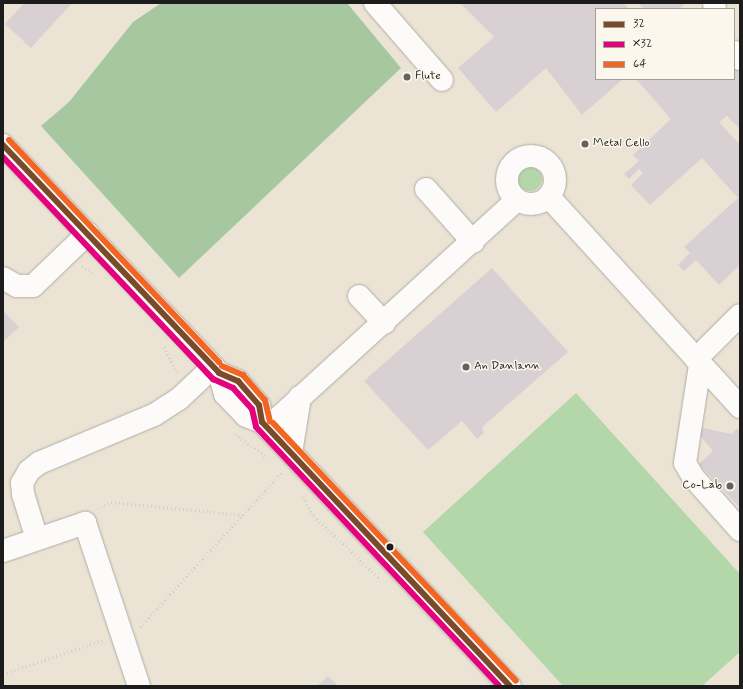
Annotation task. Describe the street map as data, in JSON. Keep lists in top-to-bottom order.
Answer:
{
  "places": [
    "Flute",
    "Metal Cello",
    "An Danlann",
    "Co-Lab"
  ],
  "lines": ["transit line 64", "transit line 32", "transit line X32"],
  "legend": ["32", "X32", "64"]
}
